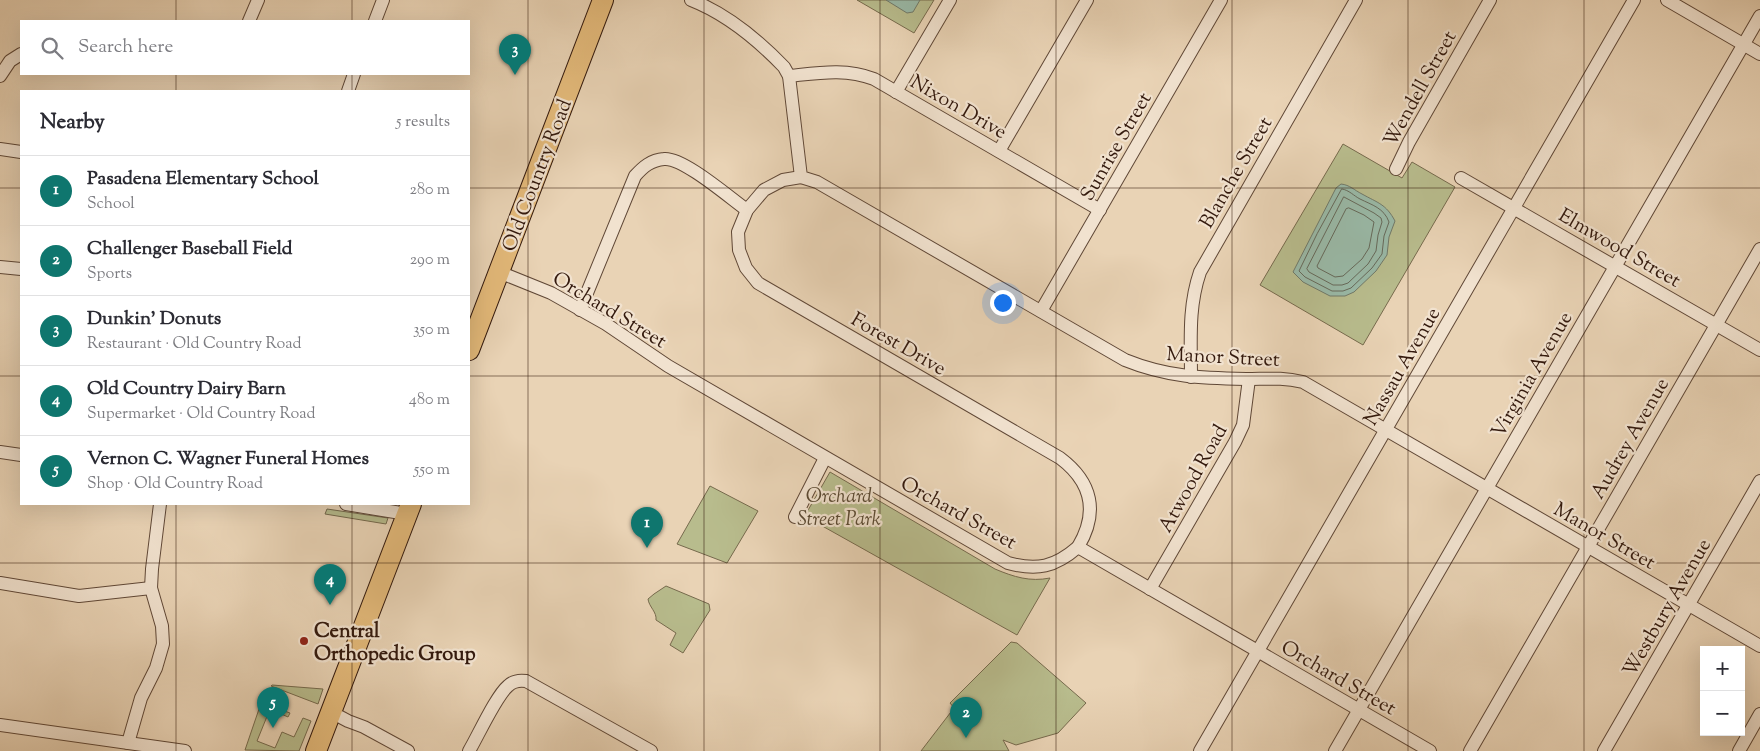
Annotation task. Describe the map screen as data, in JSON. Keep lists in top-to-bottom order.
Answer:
{
  "streets": {
    "main road": ["Old Country Road"],
    "street": [
      "Wendell Street",
      "Nixon Drive",
      "Sunrise Street",
      "Blanche Street",
      "Elmwood Street",
      "Orchard Street",
      "Forest Drive",
      "Manor Street",
      "Nassau Avenue",
      "Virginia Avenue",
      "Audrey Avenue",
      "Atwood Road",
      "Westbury Avenue"
    ]
  },
  "crossings": [
    ["Nixon Drive", "Sunrise Street"],
    ["Sunrise Street", "Manor Street"],
    ["Blanche Street", "Manor Street"],
    ["Old Country Road", "Orchard Street"],
    ["Elmwood Street", "Nassau Avenue"],
    ["Elmwood Street", "Virginia Avenue"],
    ["Elmwood Street", "Audrey Avenue"],
    ["Orchard Street", "Forest Drive"],
    ["Orchard Street", "Nassau Avenue"],
    ["Orchard Street", "Virginia Avenue"],
    ["Orchard Street", "Atwood Road"],
    ["Forest Drive", "Manor Street"],
    ["Manor Street", "Nassau Avenue"],
    ["Manor Street", "Virginia Avenue"],
    ["Manor Street", "Audrey Avenue"],
    ["Manor Street", "Atwood Road"],
    ["Manor Street", "Westbury Avenue"]
  ],
  "parks": ["Orchard Street Park"],
  "places": ["Central Orthopedic Group"],
  "page": {
    "search": "Search here",
    "pins": [
      "3",
      "1",
      "4",
      "5",
      "2"
    ],
    "heading": ["Nearby", "5 results"],
    "list": [
      {
        "mark": "1",
        "name": "Pasadena Elementary School",
        "note": "School",
        "value": "280 m"
      },
      {
        "mark": "2",
        "name": "Challenger Baseball Field",
        "note": "Sports",
        "value": "290 m"
      },
      {
        "mark": "3",
        "name": "Dunkin' Donuts",
        "note": "Restaurant · Old Country Road",
        "value": "350 m"
      },
      {
        "mark": "4",
        "name": "Old Country Dairy Barn",
        "note": "Supermarket · Old Country Road",
        "value": "480 m"
      },
      {
        "mark": "5",
        "name": "Vernon C. Wagner Funeral Homes",
        "note": "Shop · Old Country Road",
        "value": "550 m"
      }
    ],
    "map_buttons": ["+", "−"]
  }
}
